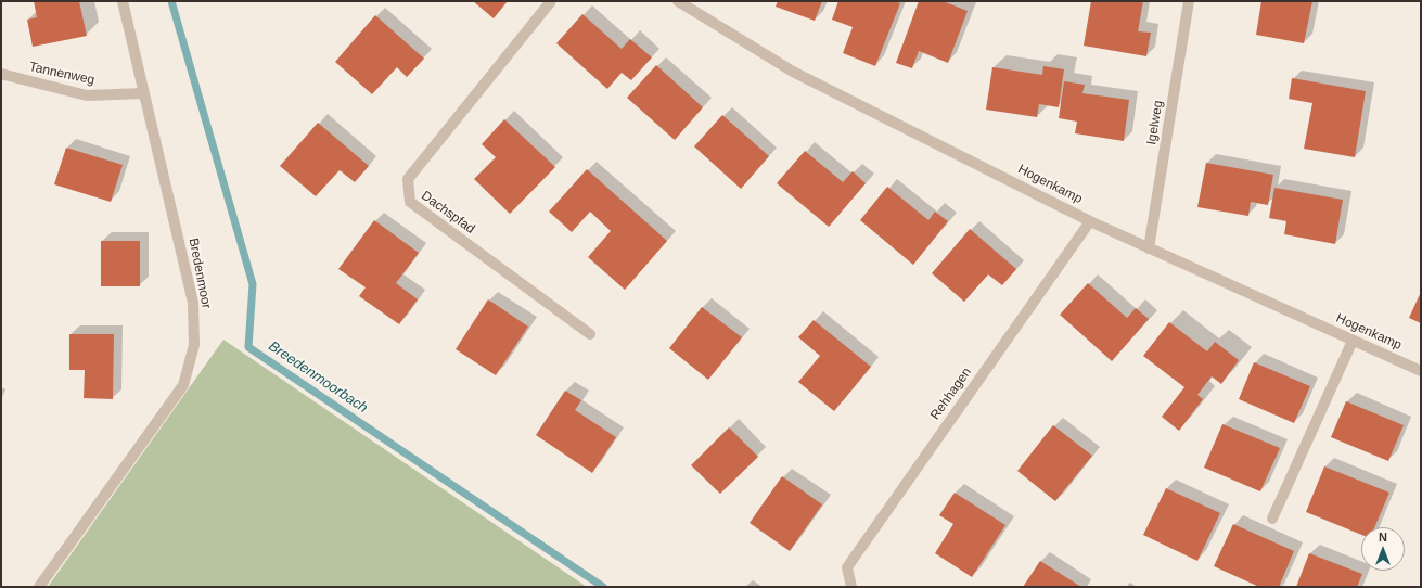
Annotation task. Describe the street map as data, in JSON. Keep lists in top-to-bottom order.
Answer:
{
  "streets": {
    "street": [
      "Tannenweg",
      "Igelweg",
      "Hogenkamp",
      "Dachspfad",
      "Bredenmoor",
      "Rehhagen"
    ]
  },
  "crossings": [
    ["Tannenweg", "Bredenmoor"],
    ["Igelweg", "Hogenkamp"],
    ["Hogenkamp", "Rehhagen"]
  ],
  "water": ["Breedenmoorbach"],
  "north": "top"
}
